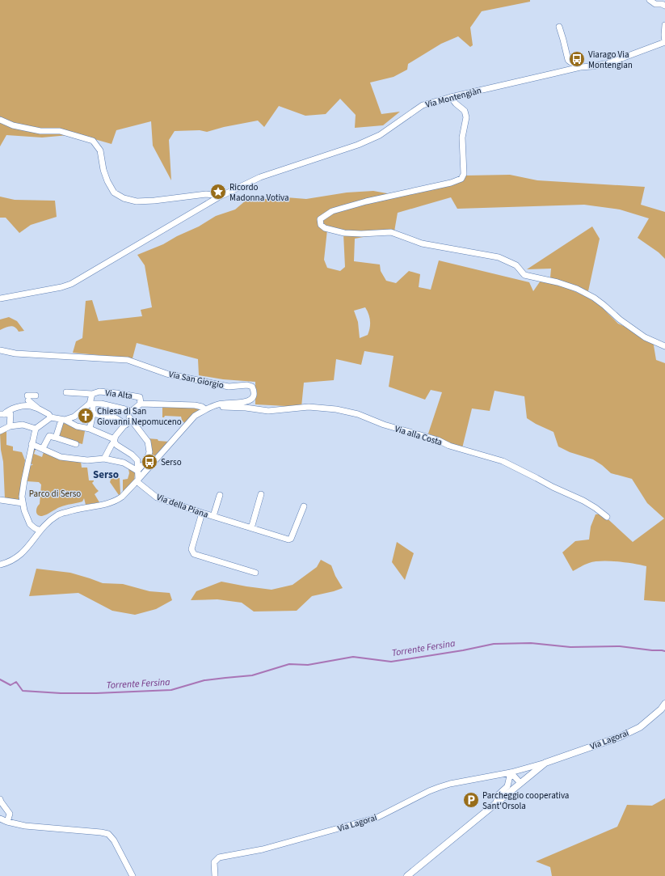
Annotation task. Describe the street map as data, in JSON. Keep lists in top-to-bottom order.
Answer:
{
  "streets": {
    "main road": ["Via Lagorai"],
    "street": [
      "Via Montengiàn",
      "Via San Giorgio",
      "Via Alta",
      "Via alla Costa",
      "Via della Piana"
    ]
  },
  "crossings": [
    ["Via San Giorgio", "Via alla Costa"],
    ["Via San Giorgio", "Via della Piana"]
  ],
  "districts": ["Serso"],
  "water": ["Torrente Fersina"],
  "parks": ["Parco di Serso"],
  "places": {
    "bus stop": ["Viarago Via Montengian", "Serso"],
    "place": ["Ricordo Madonna Votiva"],
    "church": ["Chiesa di San Giovanni Nepomuceno"],
    "parking": ["Parcheggio cooperativa Sant'Orsola"]
  }
}
